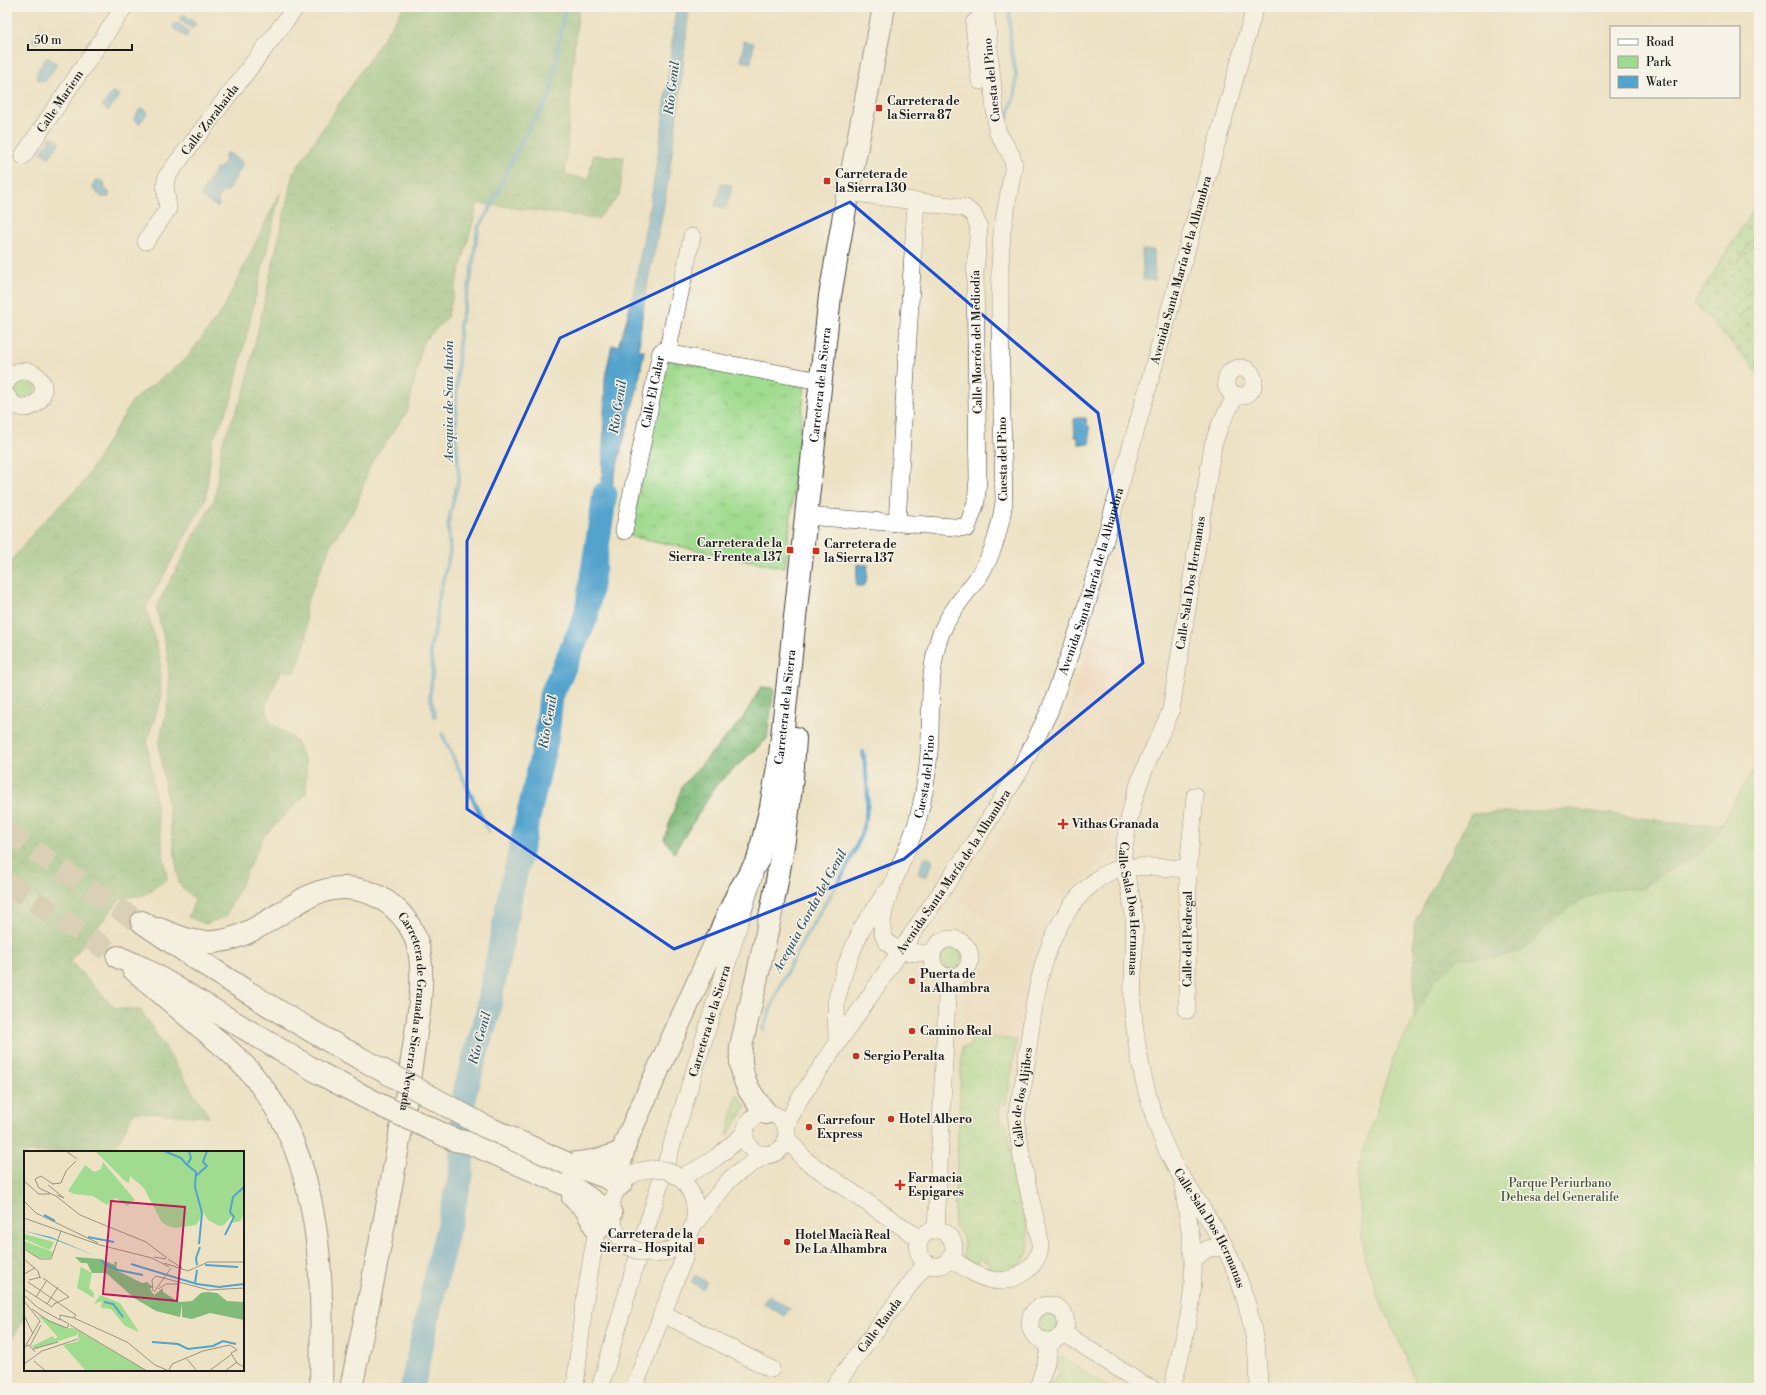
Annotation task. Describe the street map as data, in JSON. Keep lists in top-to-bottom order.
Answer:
{
  "streets": {
    "main road": ["Carretera de la Sierra", "Carretera de Granada a Sierra Nevada"],
    "street": [
      "Cuesta del Pino",
      "Calle Mariem",
      "Calle Zorahaida",
      "Avenida Santa María de la Alhambra",
      "Calle Morrón del Mediodía",
      "Calle El Calar",
      "Calle Sala Dos Hermanas",
      "Calle del Pedregal",
      "Calle de los Aljibes",
      "Calle Rauda"
    ]
  },
  "crossings": [
    ["Cuesta del Pino", "Avenida Santa María de la Alhambra"],
    ["Calle Morrón del Mediodía", "Carretera de la Sierra"],
    ["Calle Sala Dos Hermanas", "Calle de los Aljibes"],
    ["Calle de los Aljibes", "Calle Rauda"]
  ],
  "water": ["Río Genil", "Acequia de San Antón", "Acequia Gorda del Genil"],
  "parks": ["Parque Periurbano Dehesa del Generalife"],
  "places": {
    "transit": [
      "Carretera de la Sierra 87",
      "Carretera de la Sierra 130",
      "Carretera de la Sierra - Frente a 137",
      "Carretera de la Sierra 137",
      "Carretera de la Sierra - Hospital"
    ],
    "health": ["Vithas Granada", "Farmacia Espigares"],
    "other": [
      "Puerta de la Alhambra",
      "Camino Real",
      "Sergio Peralta",
      "Hotel Albero",
      "Carrefour Express",
      "Hotel Macià Real De La Alhambra"
    ]
  },
  "legend": ["Road", "Park", "Water"],
  "scale_bar": "50 m"
}
